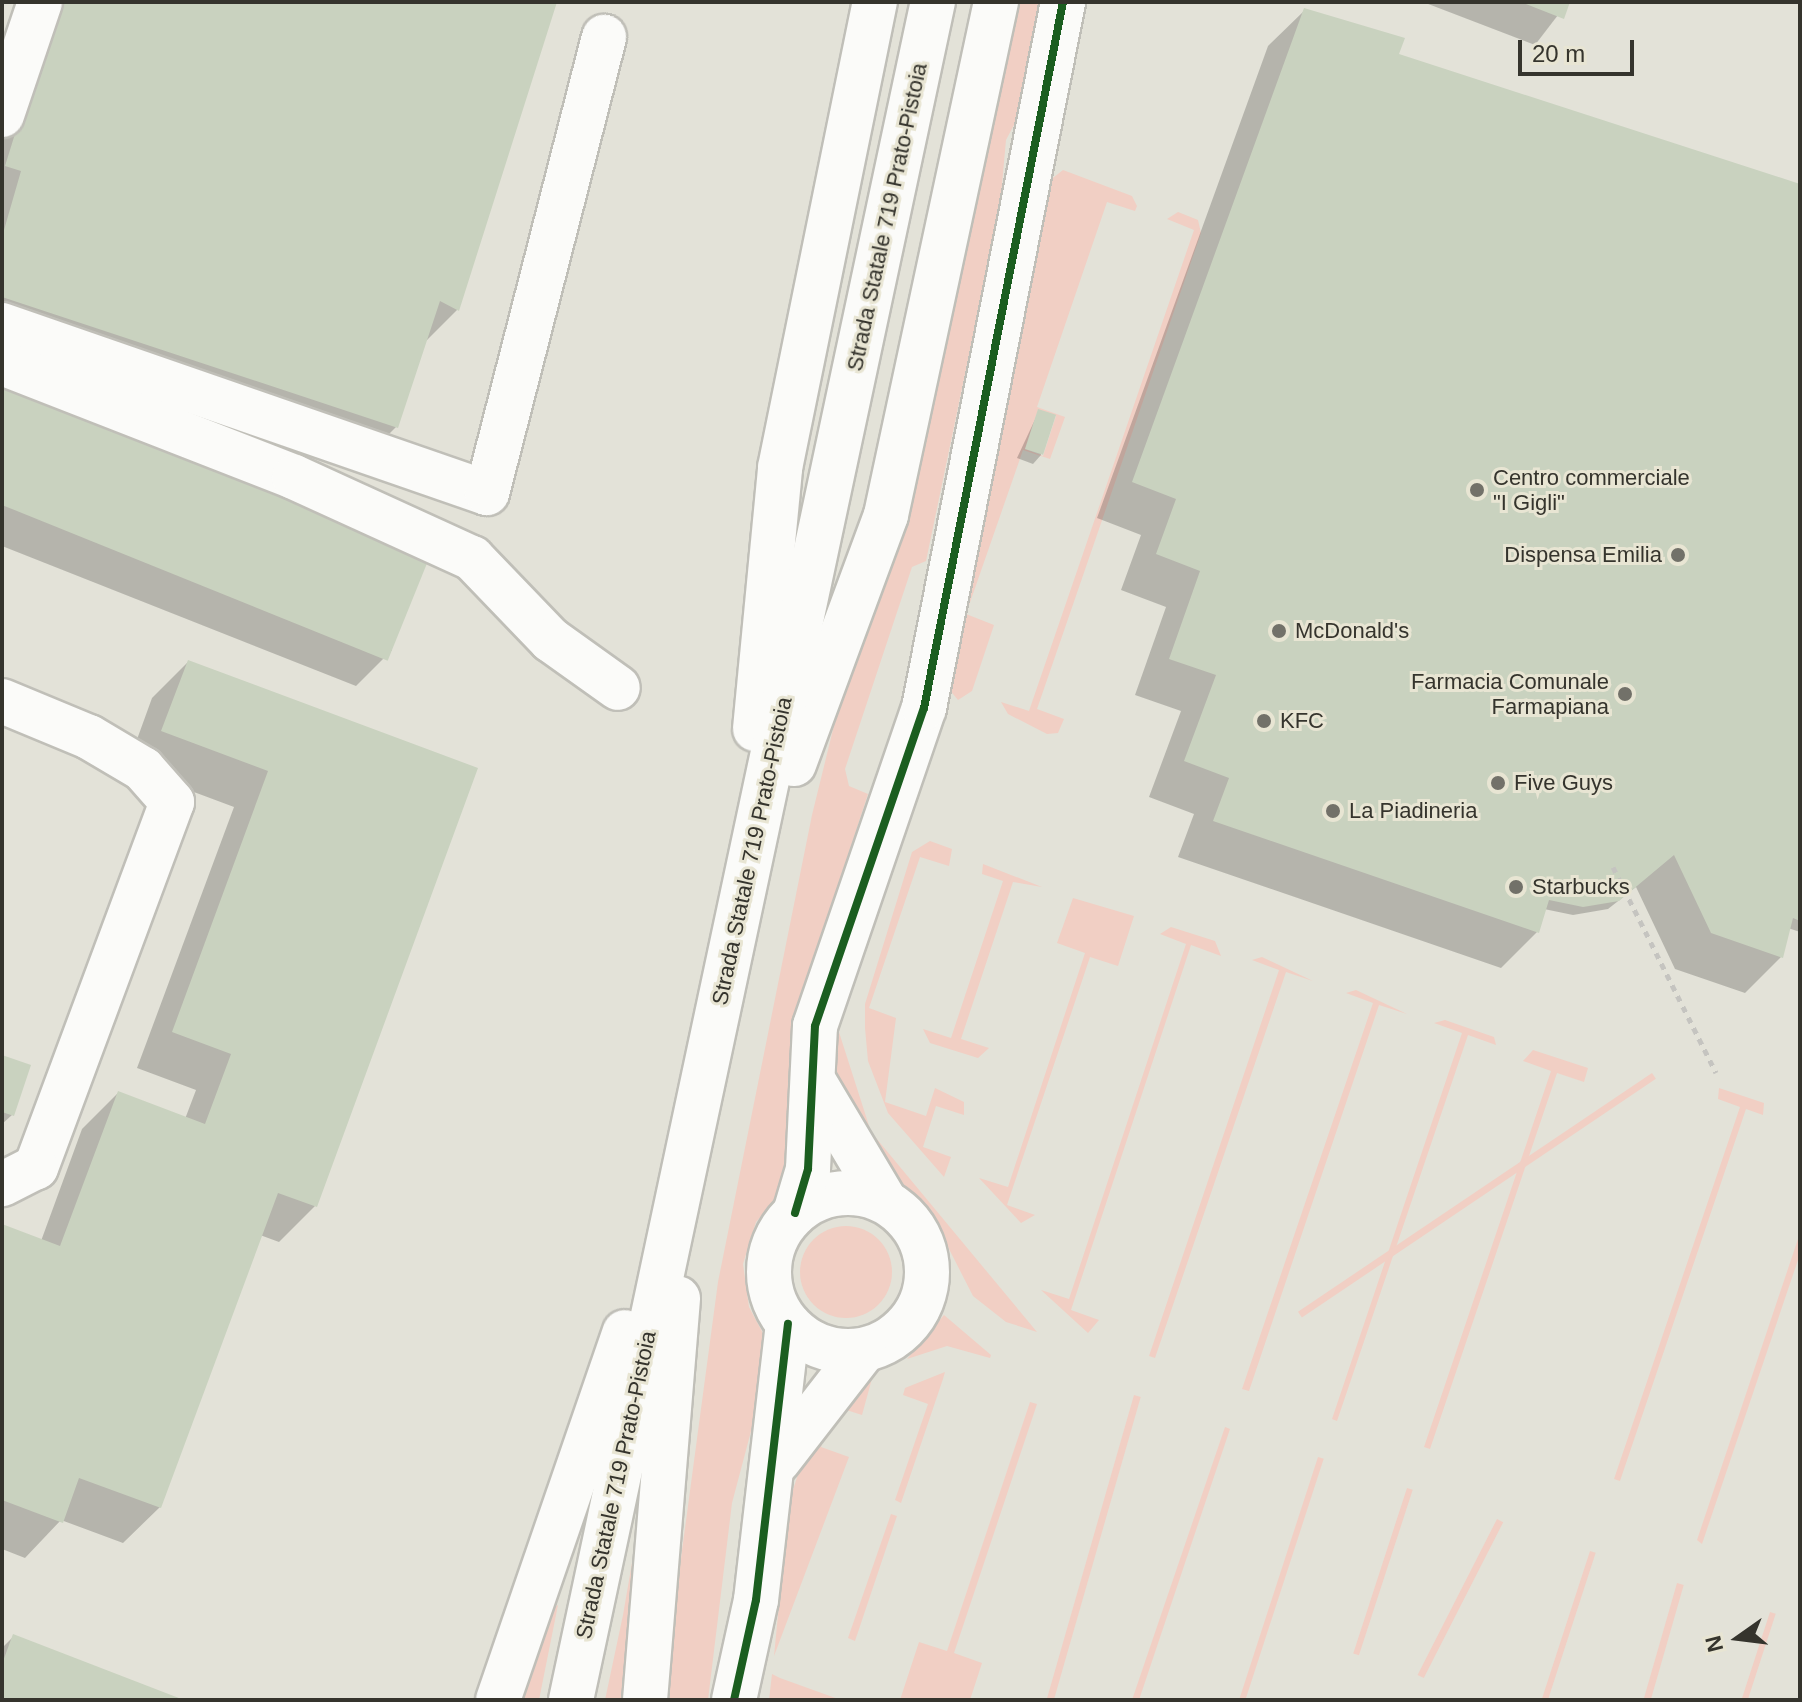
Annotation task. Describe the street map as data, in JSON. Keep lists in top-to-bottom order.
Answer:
{
  "streets": {
    "main road": ["Strada Statale 719 Prato-Pistoia"]
  },
  "places": [
    "Centro commerciale \"I Gigli\"",
    "Dispensa Emilia",
    "McDonald's",
    "Farmacia Comunale Farmapiana",
    "KFC",
    "Five Guys",
    "La Piadineria",
    "Starbucks"
  ],
  "scale_bar": "20 m",
  "north": "left"
}
